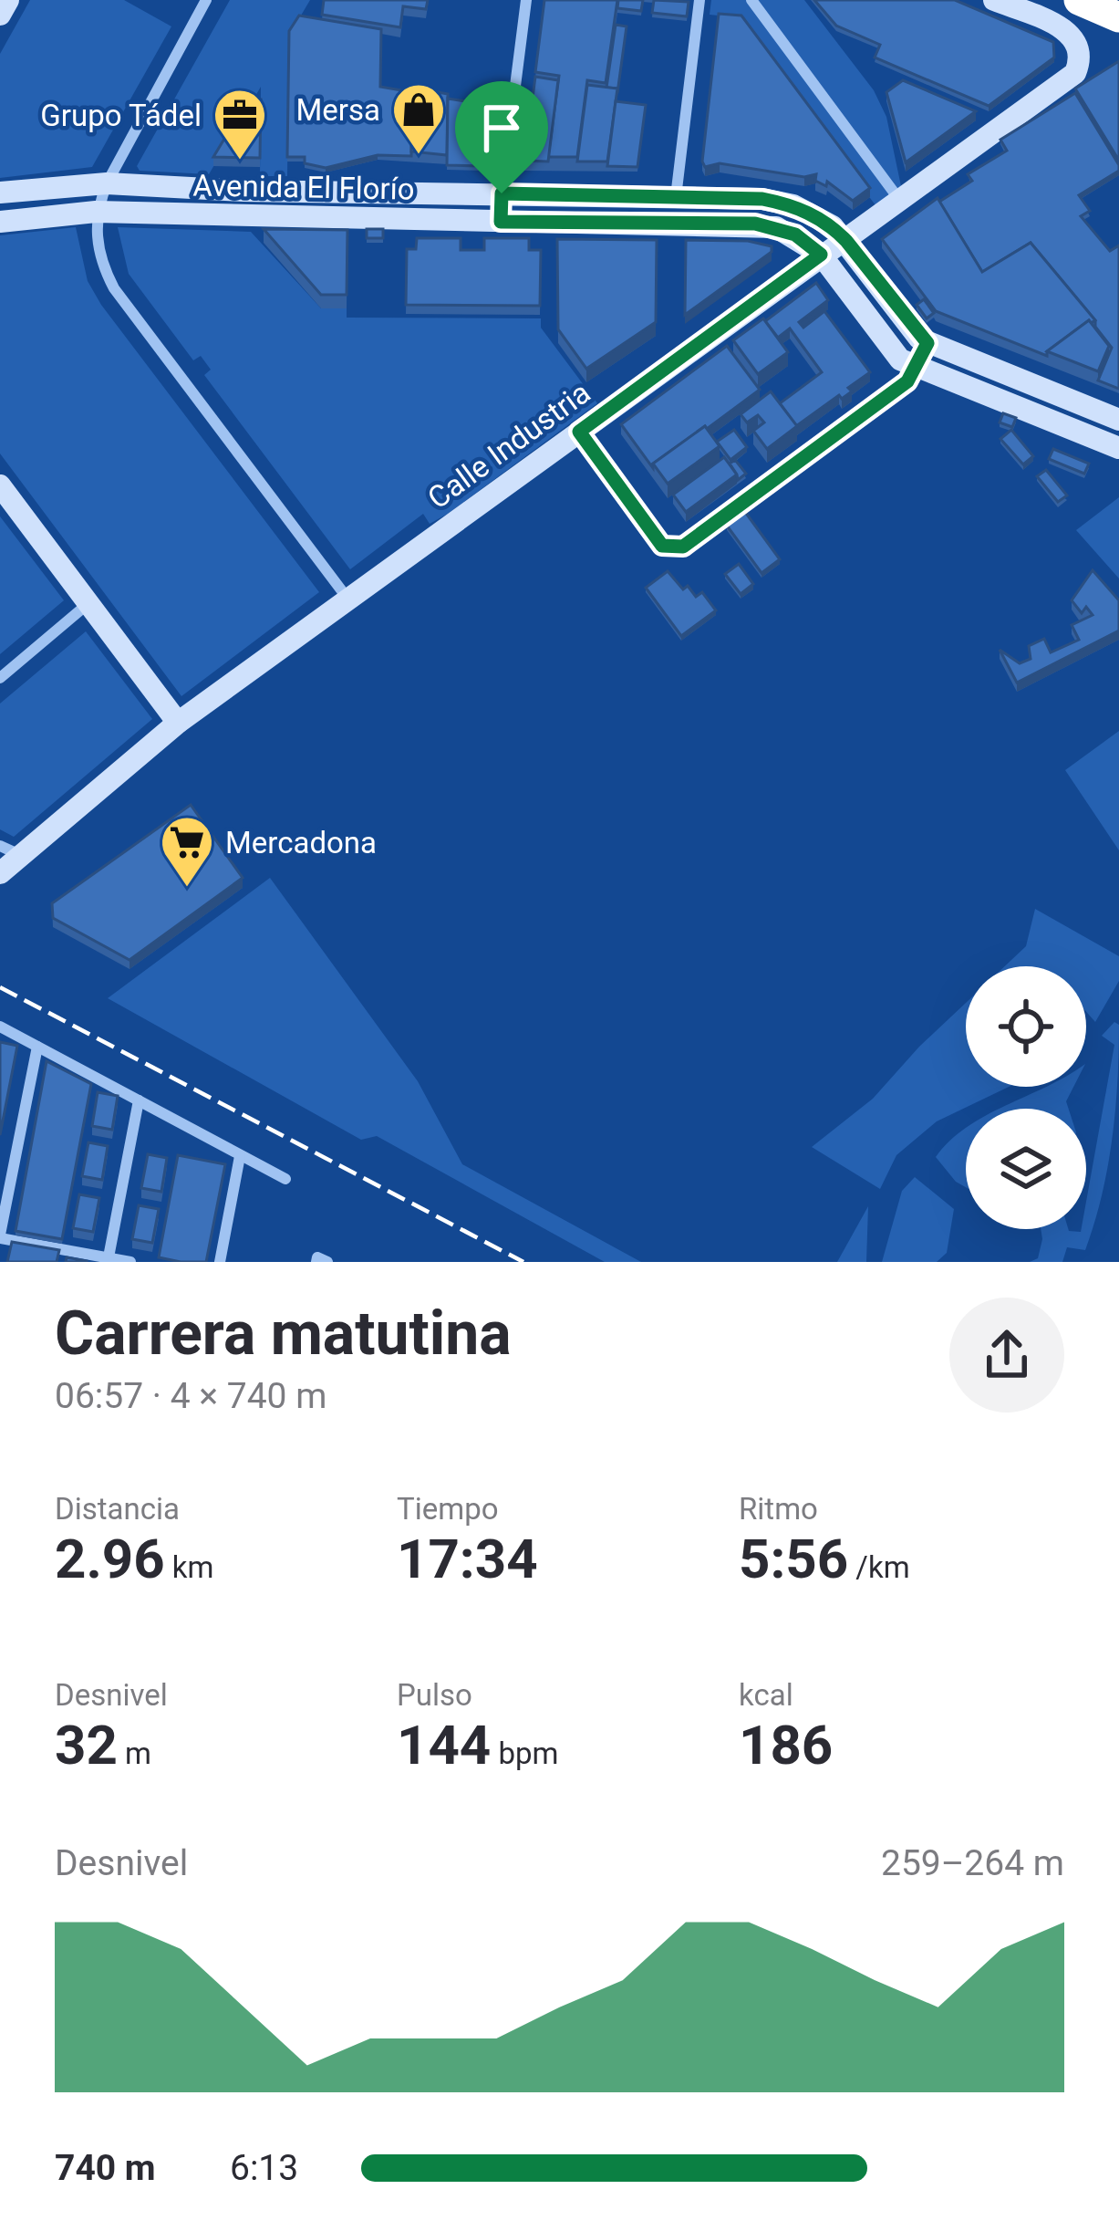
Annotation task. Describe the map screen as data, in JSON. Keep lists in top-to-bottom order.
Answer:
{
  "streets": {
    "main road": ["Avenida El Florío", "Calle Industria"]
  },
  "crossings": [
    ["Avenida El Florío", "Calle Industria"]
  ],
  "places": {
    "shop": ["Mersa"],
    "office": ["Grupo Tádel"],
    "supermarket": ["Mercadona"]
  },
  "page": {
    "heading": ["Carrera matutina", "06:57 · 4 × 740 m"],
    "stats": [
      ["Distancia", "2.96 km"],
      ["Tiempo", "17:34"],
      ["Ritmo", "5:56 /km"],
      ["Desnivel", "32 m"],
      ["Pulso", "144 bpm"],
      ["kcal", "186"]
    ],
    "chart": ["Desnivel", "259–264 m"],
    "list": [
      {
        "name": "740 m",
        "note": "6:13"
      }
    ]
  }
}
